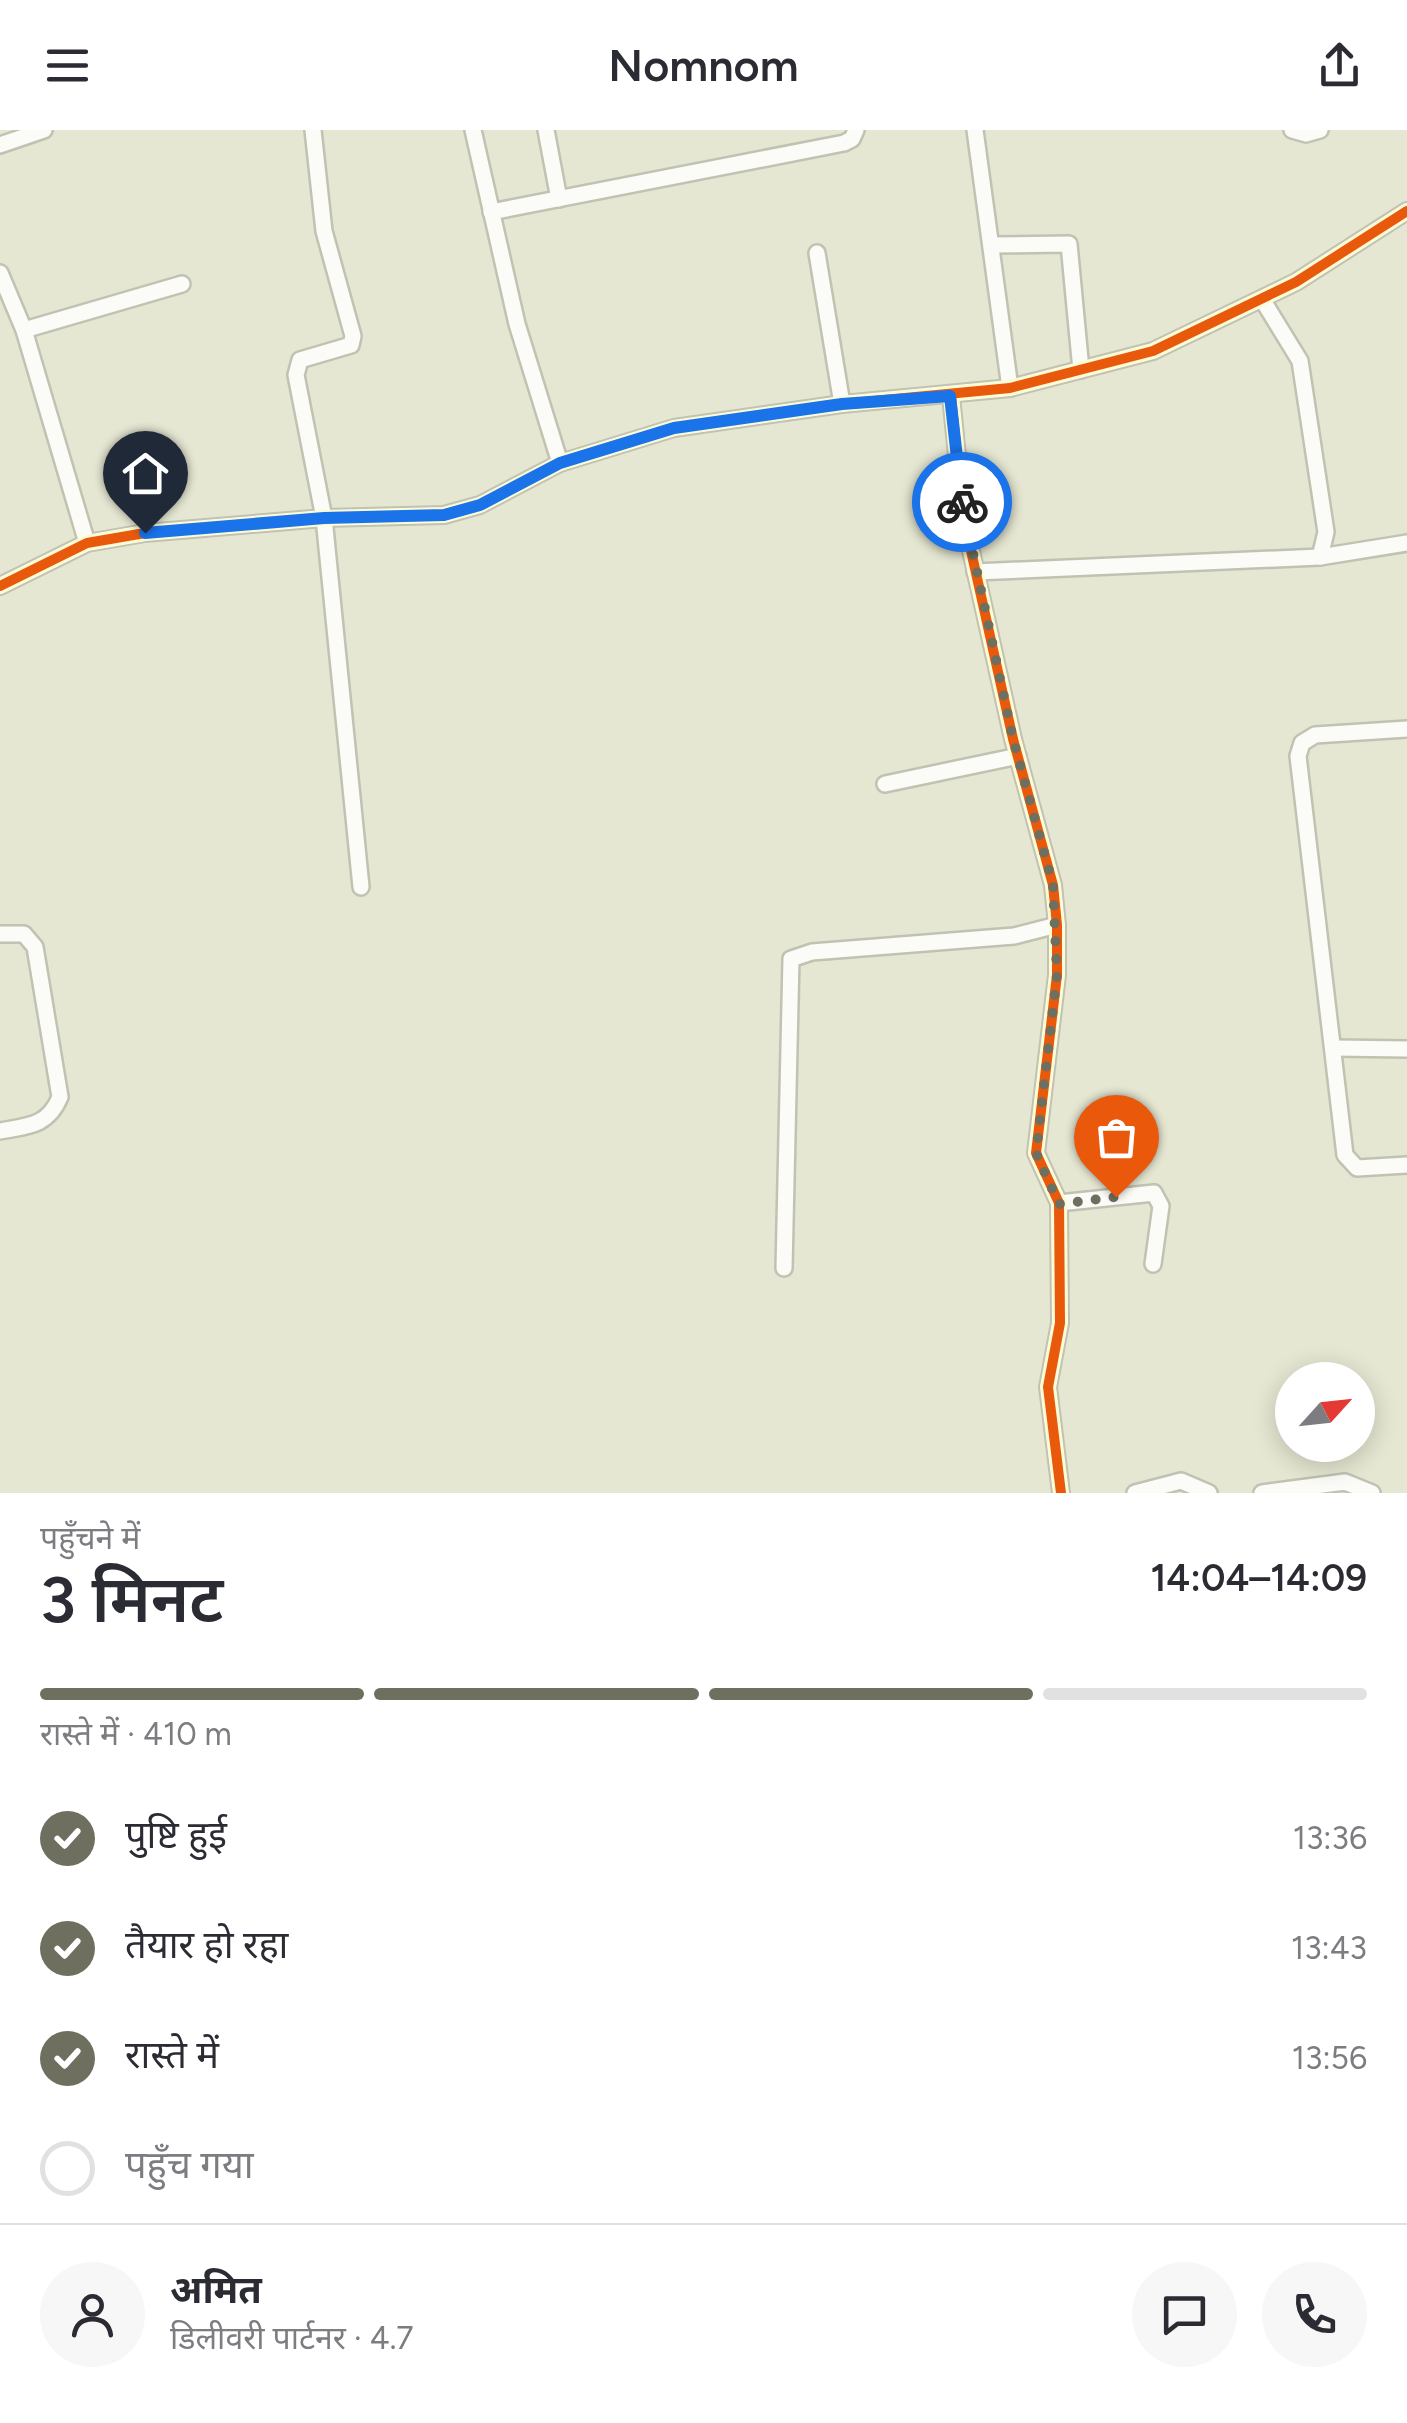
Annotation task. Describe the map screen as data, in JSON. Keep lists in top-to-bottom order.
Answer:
{
  "north": "top right",
  "page": {
    "header": "Nomnom",
    "heading": ["3 मिनट", "पहुँचने में", "14:04–14:09"],
    "panel": ["अमित", "डिलीवरी पार्टनर · 4.7"],
    "bar": "रास्ते में · 410 m",
    "list": [
      ["पुष्टि हुई", "13:36"],
      ["तैयार हो रहा", "13:43"],
      ["रास्ते में", "13:56"],
      "पहुँच गया"
    ]
  }
}
